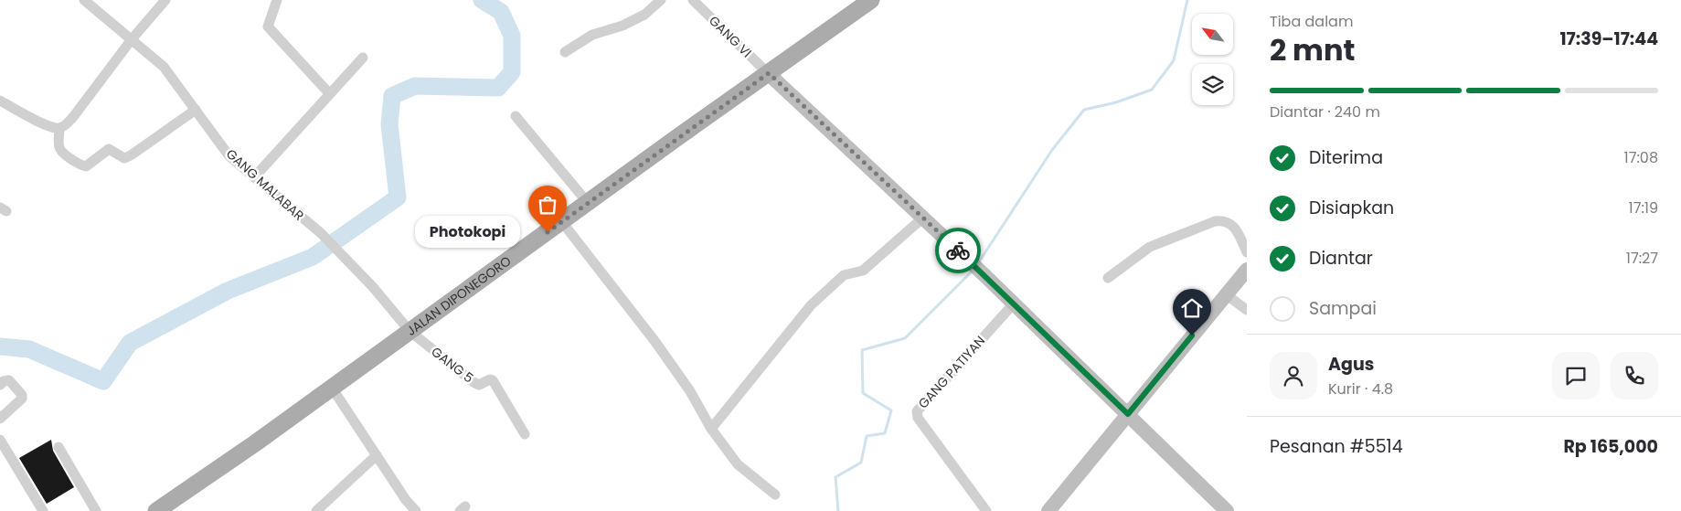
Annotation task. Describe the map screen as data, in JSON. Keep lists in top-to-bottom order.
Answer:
{
  "streets": {
    "main road": ["JALAN DIPONEGORO"],
    "street": [
      "GANG VI",
      "GANG MALABAR",
      "GANG 5",
      "GANG PATIYAN"
    ]
  },
  "crossings": [
    ["GANG VI", "JALAN DIPONEGORO"],
    ["GANG MALABAR", "JALAN DIPONEGORO"],
    ["GANG MALABAR", "GANG 5"],
    ["JALAN DIPONEGORO", "GANG 5"]
  ],
  "places": ["Photokopi"],
  "north": "top left",
  "page": {
    "heading": ["2 mnt", "Tiba dalam", "17:39–17:44"],
    "panel": [
      "Agus",
      "Kurir · 4.8",
      "Pesanan #5514",
      "Rp 165,000"
    ],
    "bar": "Diantar · 240 m",
    "list": [
      ["Diterima", "17:08"],
      ["Disiapkan", "17:19"],
      ["Diantar", "17:27"],
      "Sampai"
    ],
    "bubble": "Photokopi"
  }
}
